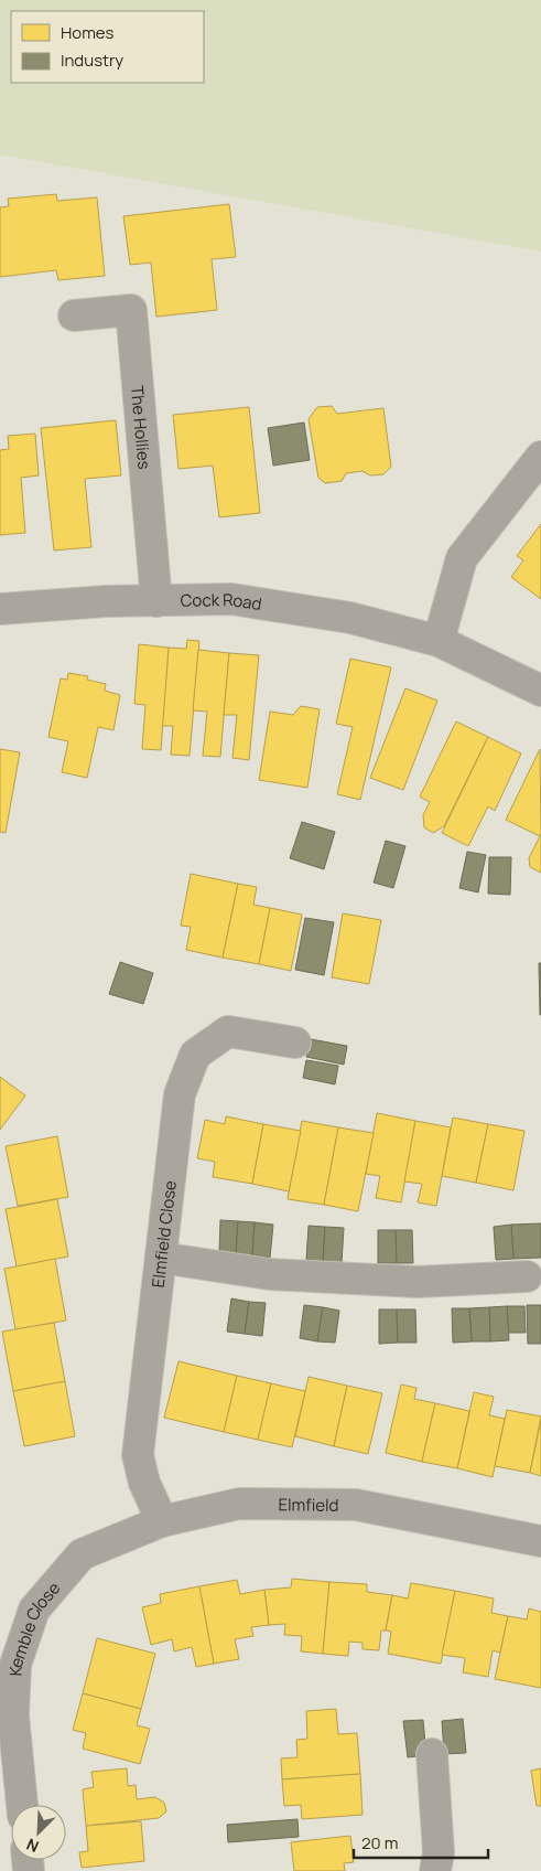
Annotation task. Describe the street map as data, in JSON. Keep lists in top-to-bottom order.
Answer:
{
  "streets": {
    "street": [
      "The Hollies",
      "Cock Road",
      "Elmfield Close",
      "Elmfield",
      "Kemble Close"
    ]
  },
  "crossings": [
    ["The Hollies", "Cock Road"],
    ["Elmfield Close", "Elmfield"],
    ["Elmfield", "Kemble Close"]
  ],
  "legend": ["Homes", "Industry"],
  "scale_bar": "20 m",
  "north": "bottom left"
}
